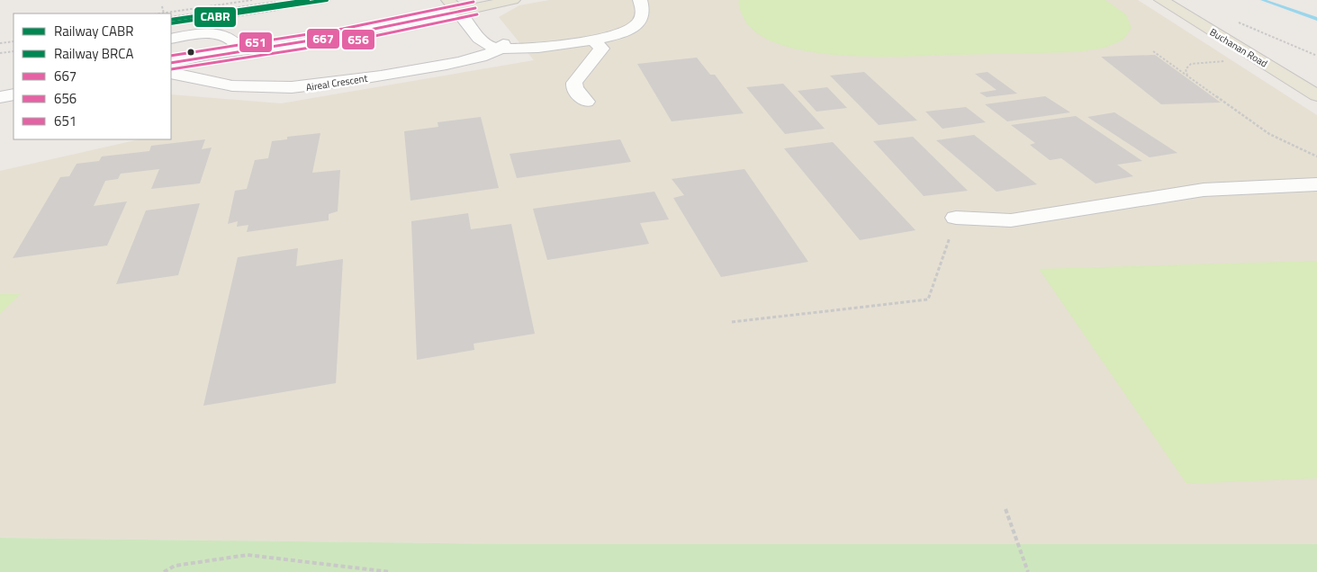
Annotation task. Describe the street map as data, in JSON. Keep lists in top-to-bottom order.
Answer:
{
  "streets": {
    "main road": ["Buchanan Road"],
    "street": ["Aireal Crescent"]
  },
  "lines": [
    "rail line CABR",
    "rail line BRCA",
    "transit line 651",
    "transit line 667",
    "transit line 656"
  ],
  "legend": [
    "Railway CABR",
    "Railway BRCA",
    "667",
    "656",
    "651"
  ]
}
